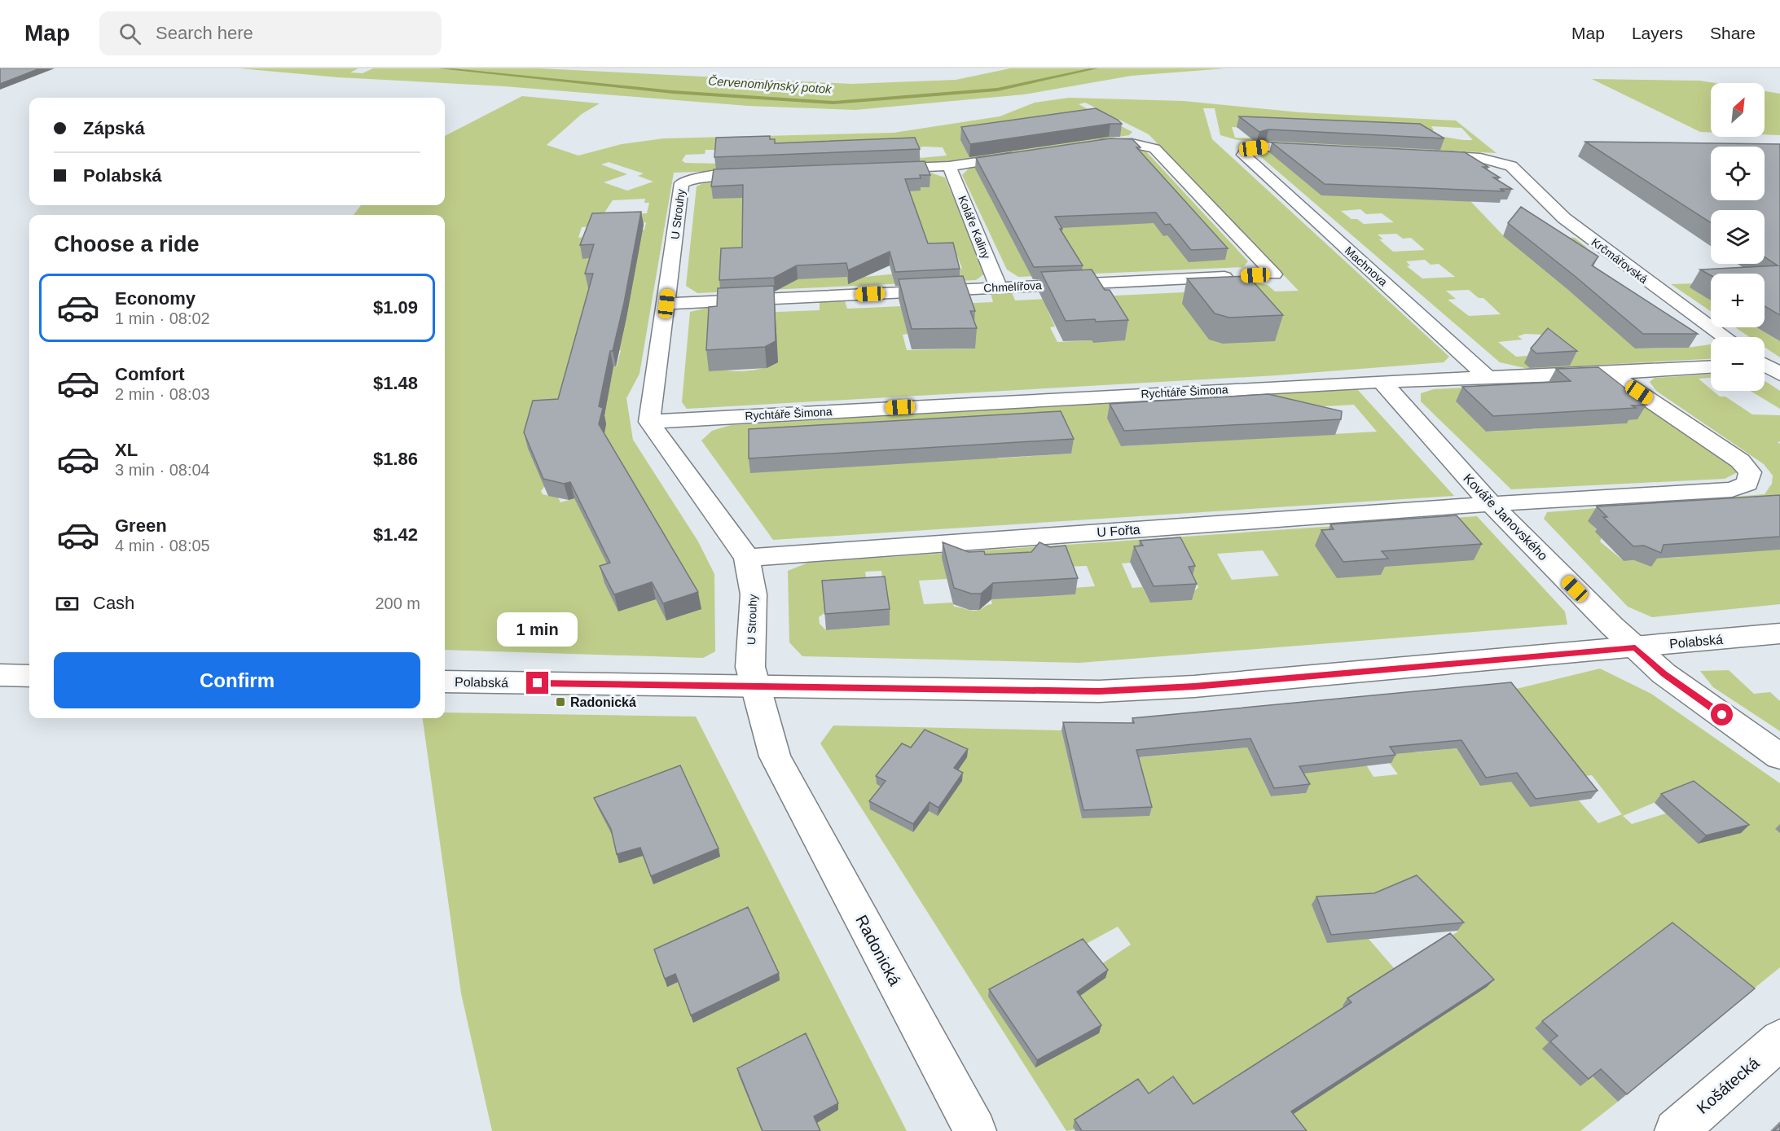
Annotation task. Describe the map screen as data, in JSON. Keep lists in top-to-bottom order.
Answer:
{
  "streets": {
    "street": [
      "U Strouhy",
      "Koláře Kaliny",
      "Krčmářovská",
      "Machnova",
      "Chmelířova",
      "Rychtáře Šimona",
      "Kováře Janovského",
      "U Fořta",
      "Polabská",
      "Radonická",
      "Košátecká"
    ]
  },
  "crossings": [
    ["U Strouhy", "Chmelířova"],
    ["U Strouhy", "Rychtáře Šimona"],
    ["U Strouhy", "U Fořta"],
    ["U Strouhy", "Polabská"],
    ["U Strouhy", "Radonická"],
    ["Koláře Kaliny", "Chmelířova"],
    ["Machnova", "Rychtáře Šimona"],
    ["Rychtáře Šimona", "Kováře Janovského"],
    ["Kováře Janovského", "U Fořta"],
    ["Kováře Janovského", "Polabská"],
    ["Polabská", "Radonická"]
  ],
  "water": ["Červenomlýnský potok"],
  "places": {
    "transit": ["Radonická"]
  },
  "north": "top right",
  "page": {
    "header": "Map",
    "search": "Search here",
    "nav": ["Map", "Layers", "Share"],
    "map_buttons": ["+", "−"],
    "banner": ["Zápská", "Polabská"],
    "heading": "Choose a ride",
    "list": [
      {
        "name": "Economy",
        "note": "1 min · 08:02",
        "value": "$1.09"
      },
      {
        "name": "Comfort",
        "note": "2 min · 08:03",
        "value": "$1.48"
      },
      {
        "name": "XL",
        "note": "3 min · 08:04",
        "value": "$1.86"
      },
      {
        "name": "Green",
        "note": "4 min · 08:05",
        "value": "$1.42"
      }
    ],
    "pay": ["Cash", "200 m"],
    "bubble": "1 min",
    "buttons": "Confirm"
  }
}
